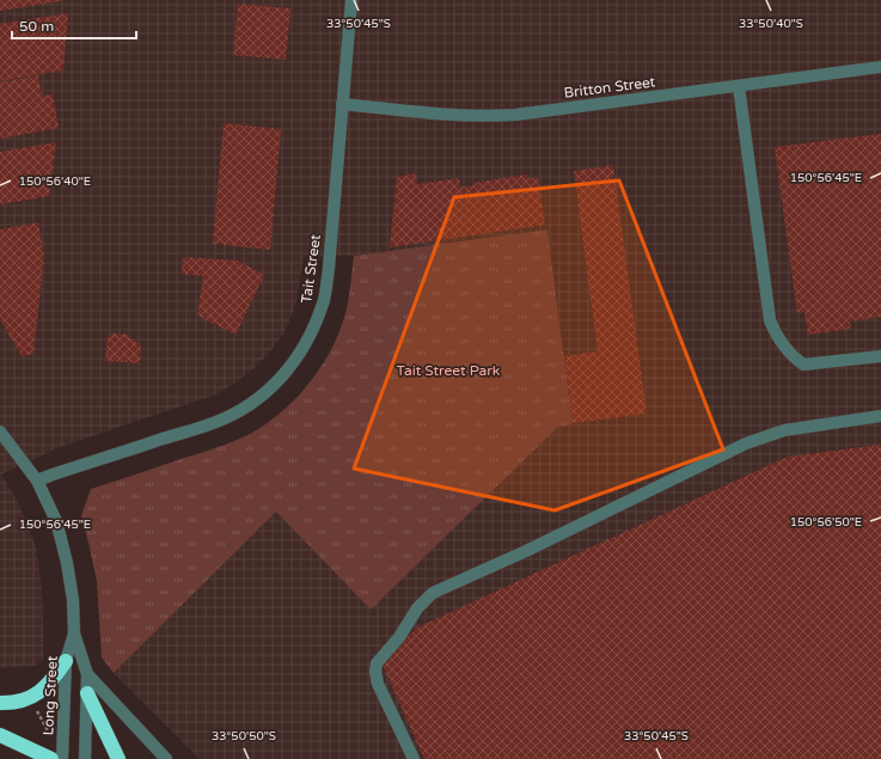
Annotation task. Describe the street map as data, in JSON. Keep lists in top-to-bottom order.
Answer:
{
  "streets": {
    "street": ["Britton Street", "Tait Street", "Long Street"]
  },
  "crossings": [
    ["Britton Street", "Tait Street"],
    ["Tait Street", "Long Street"]
  ],
  "parks": ["Tait Street Park"],
  "scale_bar": "50 m",
  "coordinates": [
    "33°50'40\"S",
    "33°50'45\"S",
    "150°56'45\"E",
    "150°56'40\"E",
    "150°56'50\"E",
    "33°50'50\"S"
  ]
}
